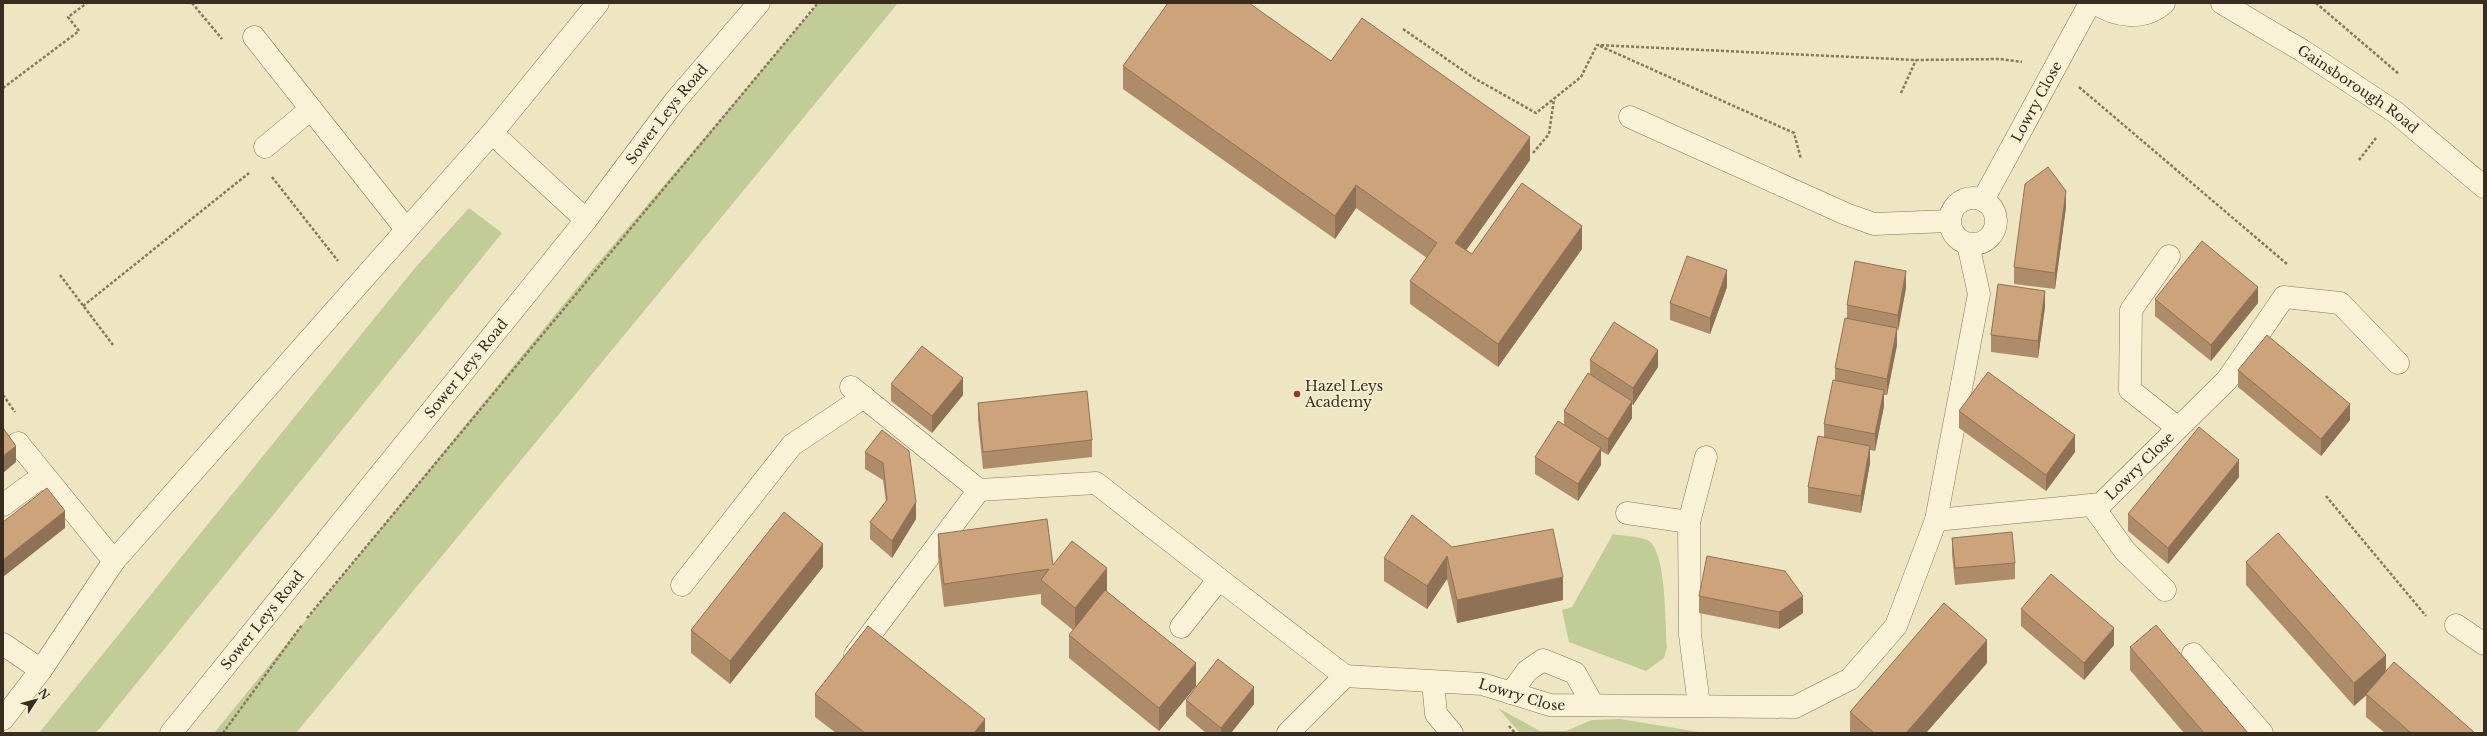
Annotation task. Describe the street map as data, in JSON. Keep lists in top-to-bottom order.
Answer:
{
  "streets": {
    "street": ["Gainsborough Road", "Lowry Close", "Sower Leys Road"]
  },
  "places": ["Hazel Leys Academy"],
  "north": "top right"
}
